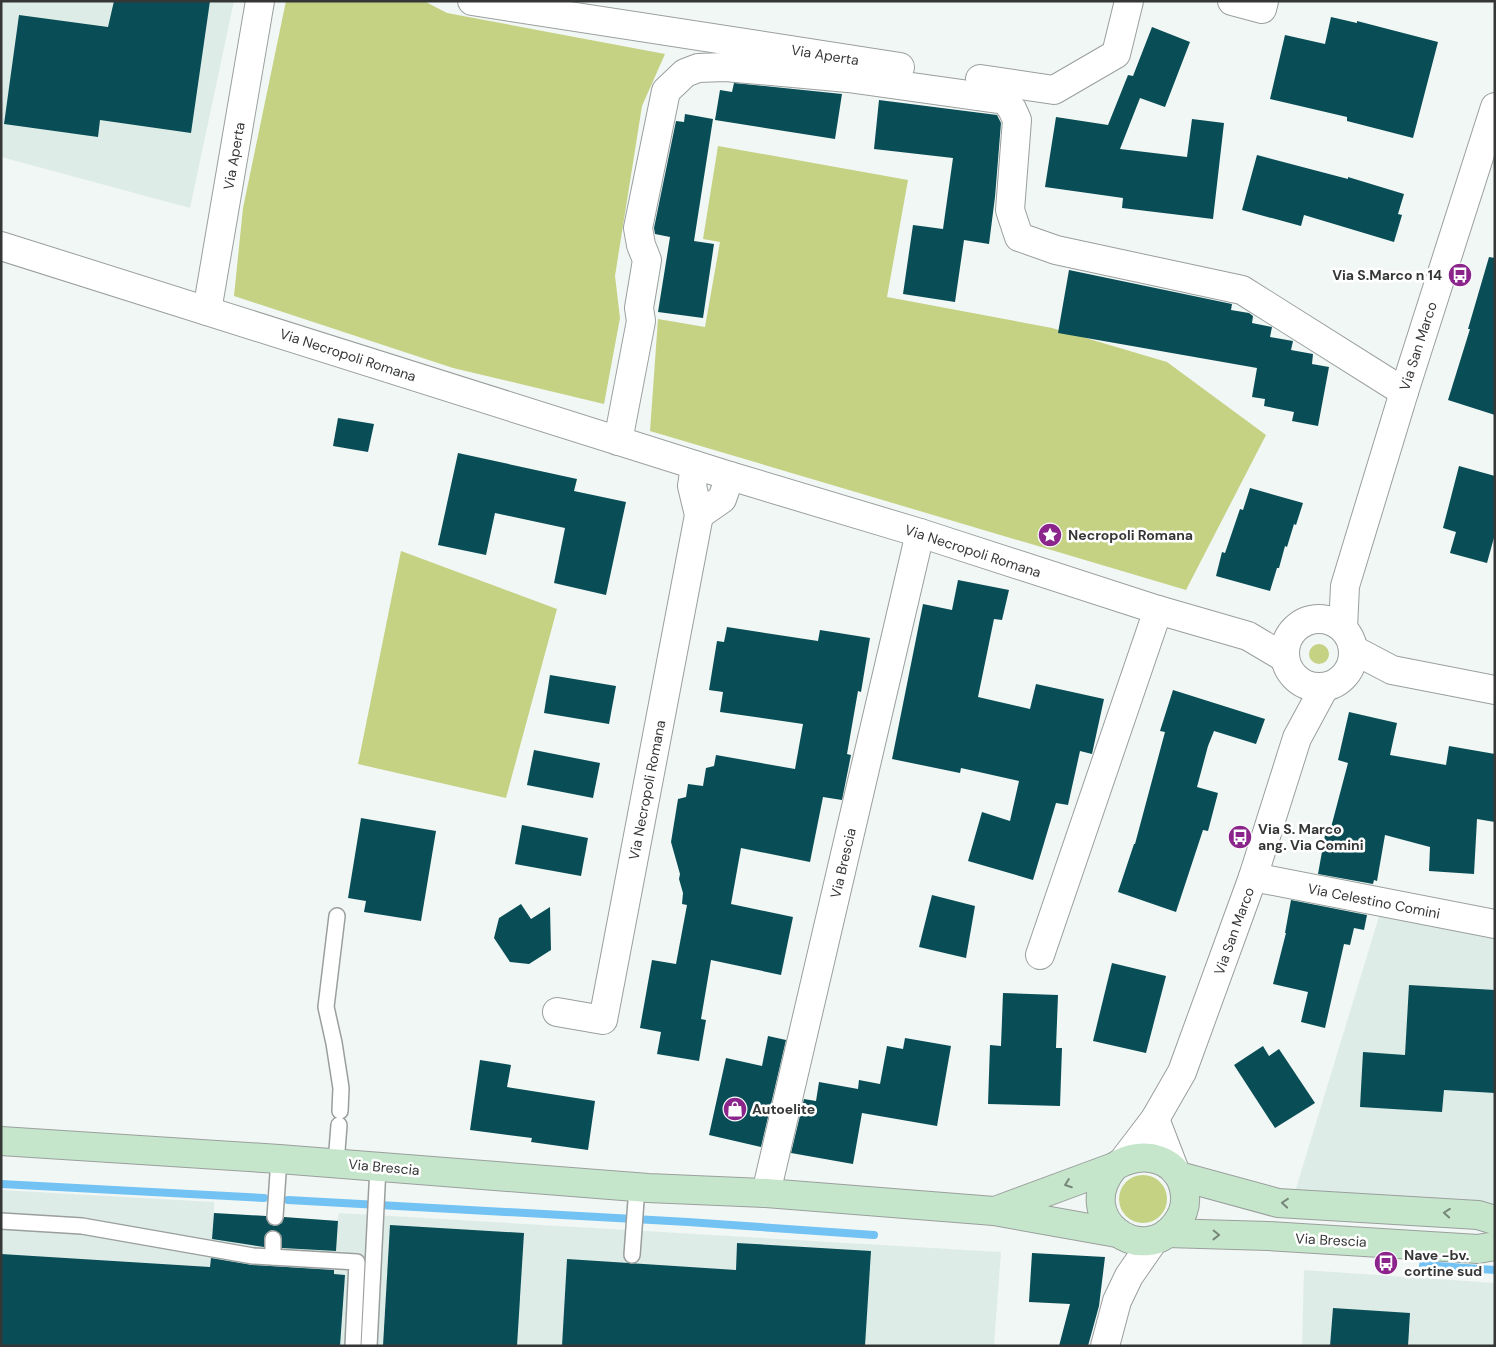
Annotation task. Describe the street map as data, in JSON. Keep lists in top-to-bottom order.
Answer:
{
  "streets": {
    "main road": ["Via Brescia"],
    "street": [
      "Via Aperta",
      "Via San Marco",
      "Via Necropoli Romana",
      "Via Celestino Comini"
    ]
  },
  "crossings": [
    ["Via Aperta", "Via San Marco"],
    ["Via Aperta", "Via Necropoli Romana"],
    ["Via San Marco", "Via Brescia"],
    ["Via San Marco", "Via Celestino Comini"],
    ["Via Necropoli Romana", "Via Brescia"]
  ],
  "places": {
    "bus stop": ["Via S.Marco n 14", "Via S. Marco ang. Via Comini", "Nave -bv. cortine sud"],
    "place": ["Necropoli Romana"],
    "shop": ["Autoelite"]
  }
}
